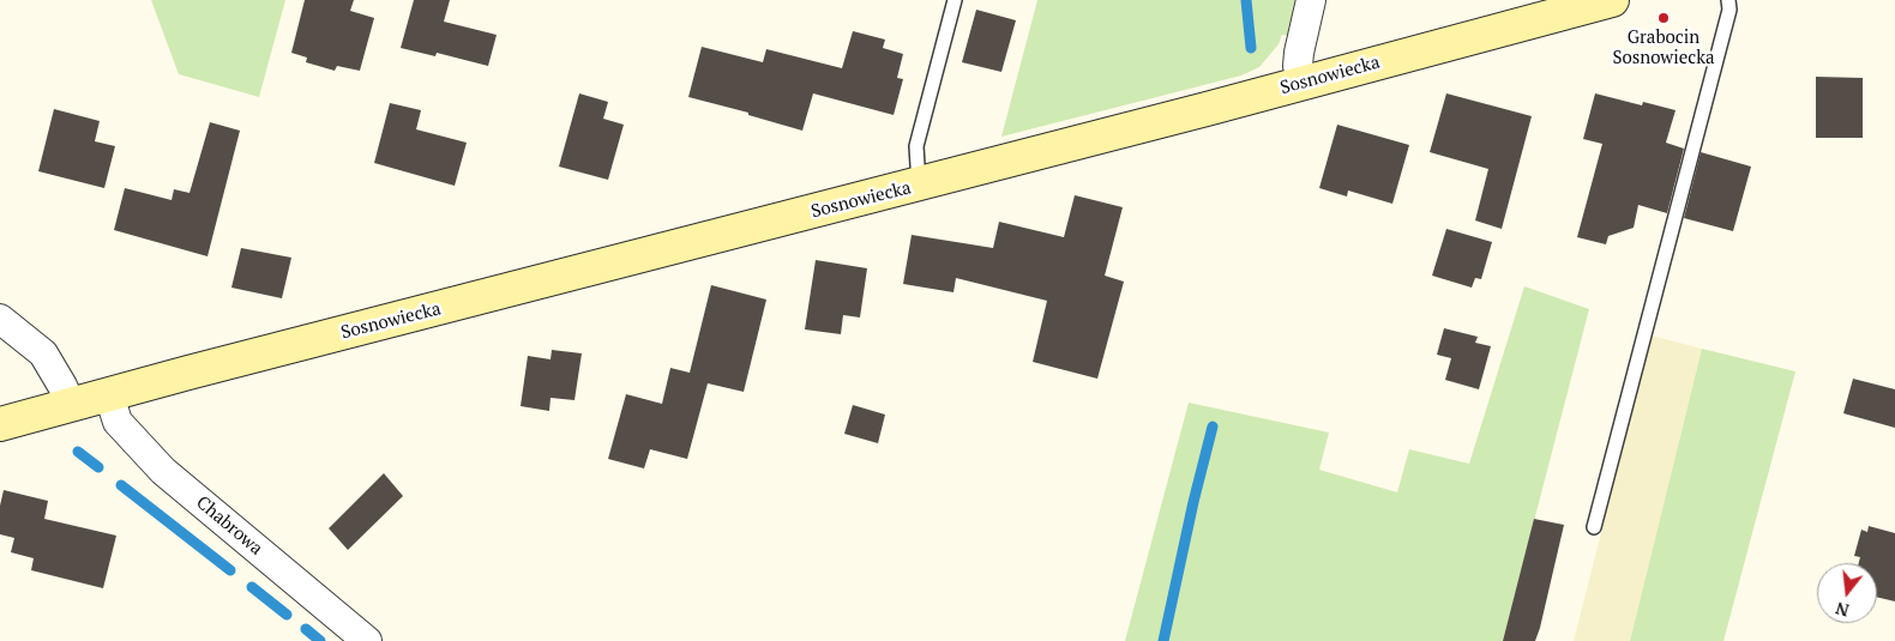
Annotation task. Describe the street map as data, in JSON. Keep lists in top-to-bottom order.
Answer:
{
  "streets": {
    "street": ["Sosnowiecka", "Chabrowa"]
  },
  "crossings": [
    ["Sosnowiecka", "Chabrowa"]
  ],
  "places": ["Grabocin Sosnowiecka"],
  "north": "bottom"
}
